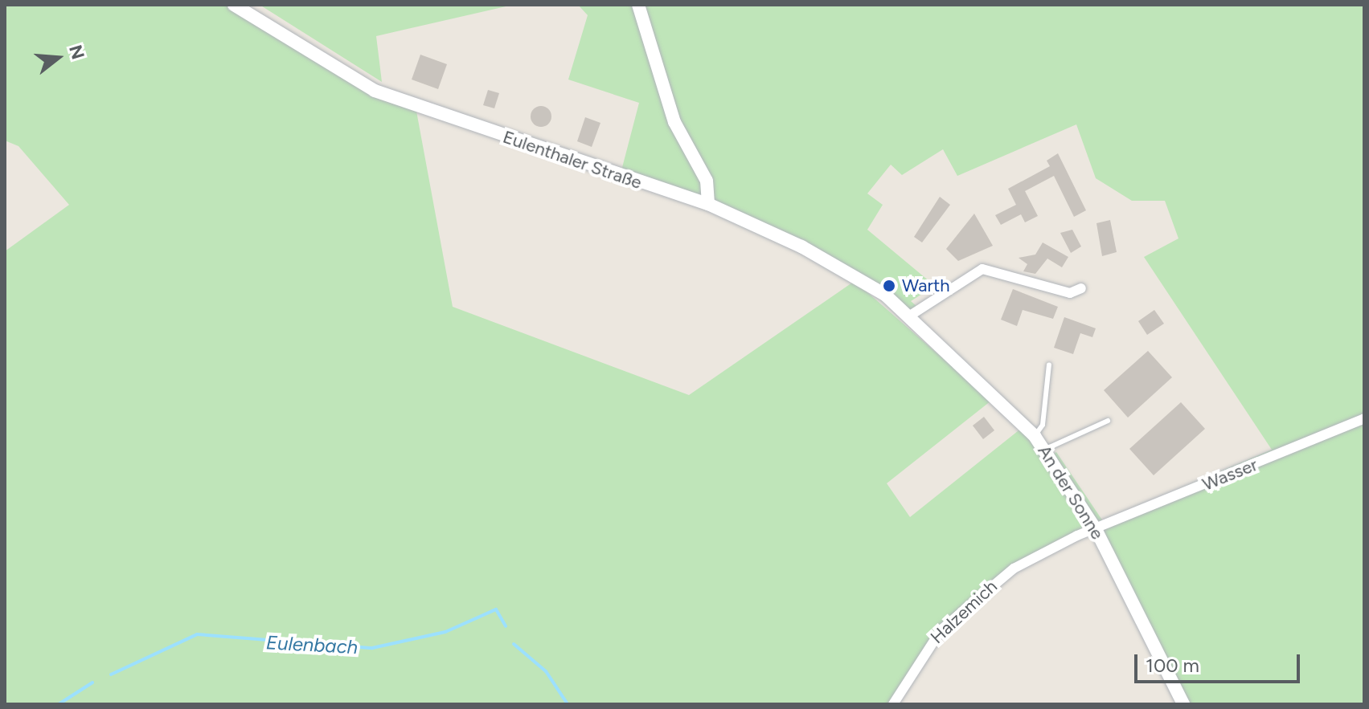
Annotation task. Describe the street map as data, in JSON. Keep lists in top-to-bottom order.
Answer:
{
  "streets": {
    "street": [
      "Eulenthaler Straße",
      "Wasser",
      "An der Sonne",
      "Halzemich"
    ]
  },
  "crossings": [
    ["Eulenthaler Straße", "An der Sonne"],
    ["Wasser", "An der Sonne"],
    ["Wasser", "Halzemich"],
    ["An der Sonne", "Halzemich"]
  ],
  "water": ["Eulenbach"],
  "places": ["Warth"],
  "scale_bar": "100 m",
  "north": "right"
}
